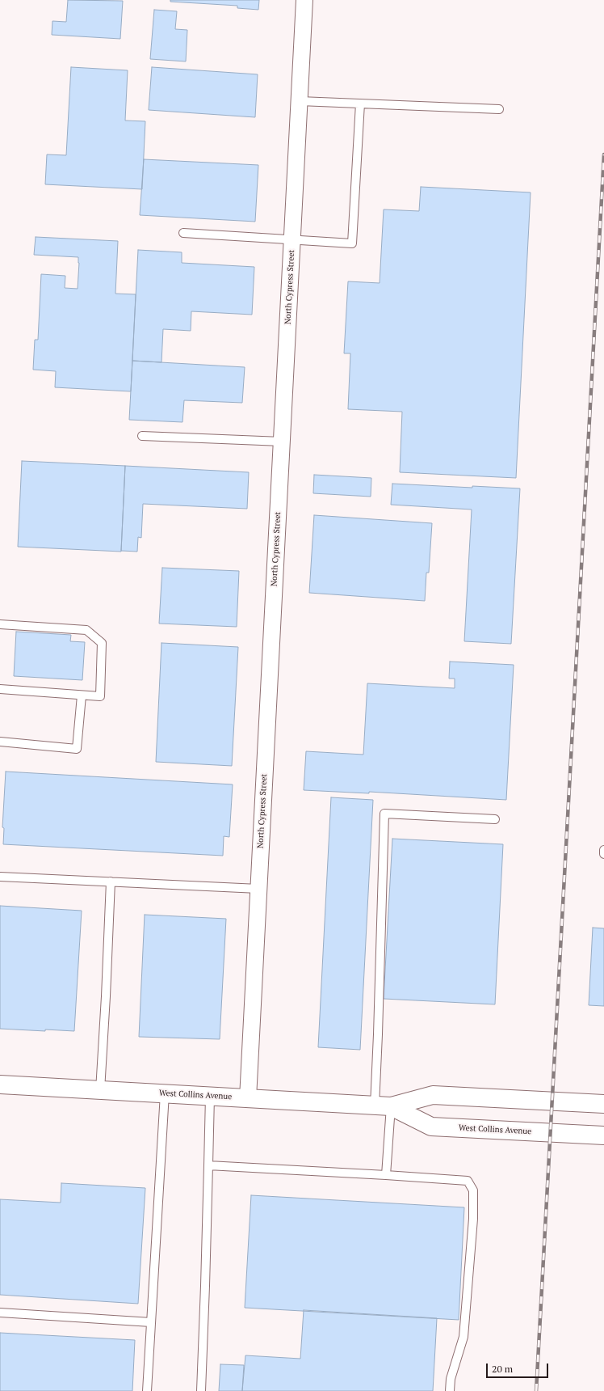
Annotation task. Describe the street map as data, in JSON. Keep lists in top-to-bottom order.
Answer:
{
  "streets": {
    "street": ["North Cypress Street", "West Collins Avenue"]
  },
  "crossings": [
    ["North Cypress Street", "West Collins Avenue"]
  ],
  "scale_bar": "20 m"
}
